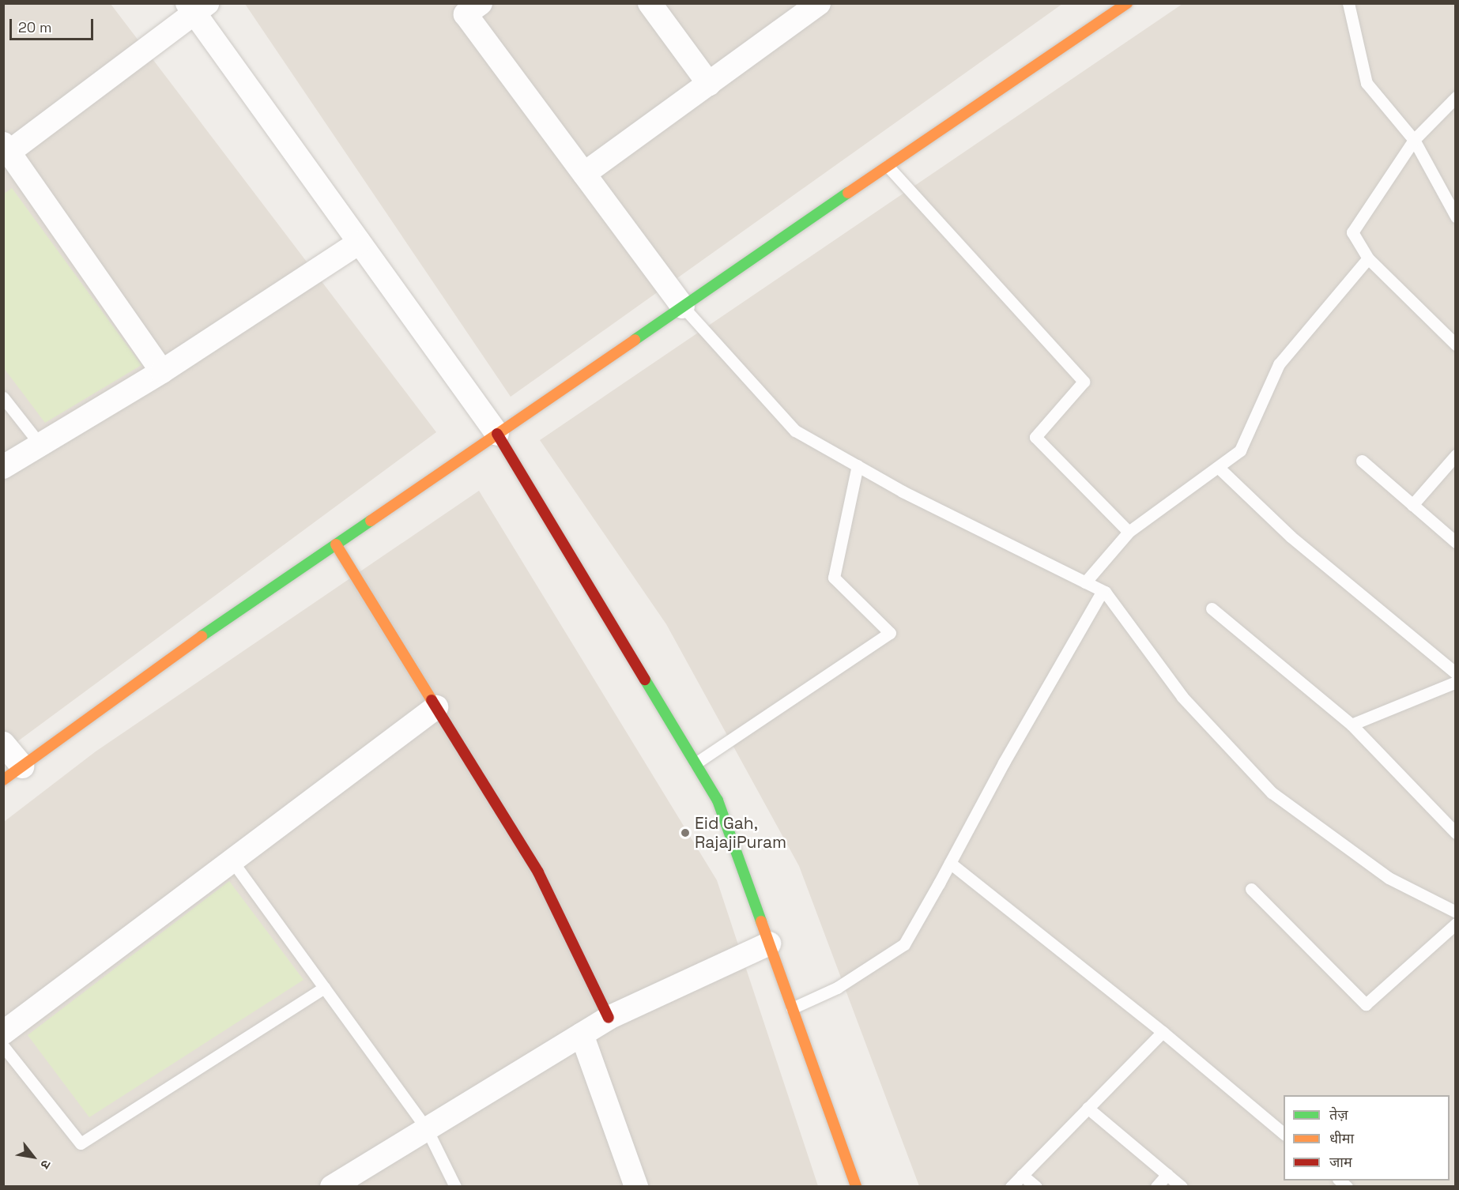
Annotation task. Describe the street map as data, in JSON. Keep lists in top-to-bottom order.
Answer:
{
  "places": ["Eid Gah, RajajiPuram"],
  "legend": ["तेज़", "धीमा", "जाम"],
  "scale_bar": "20 m",
  "north": "bottom right"
}
